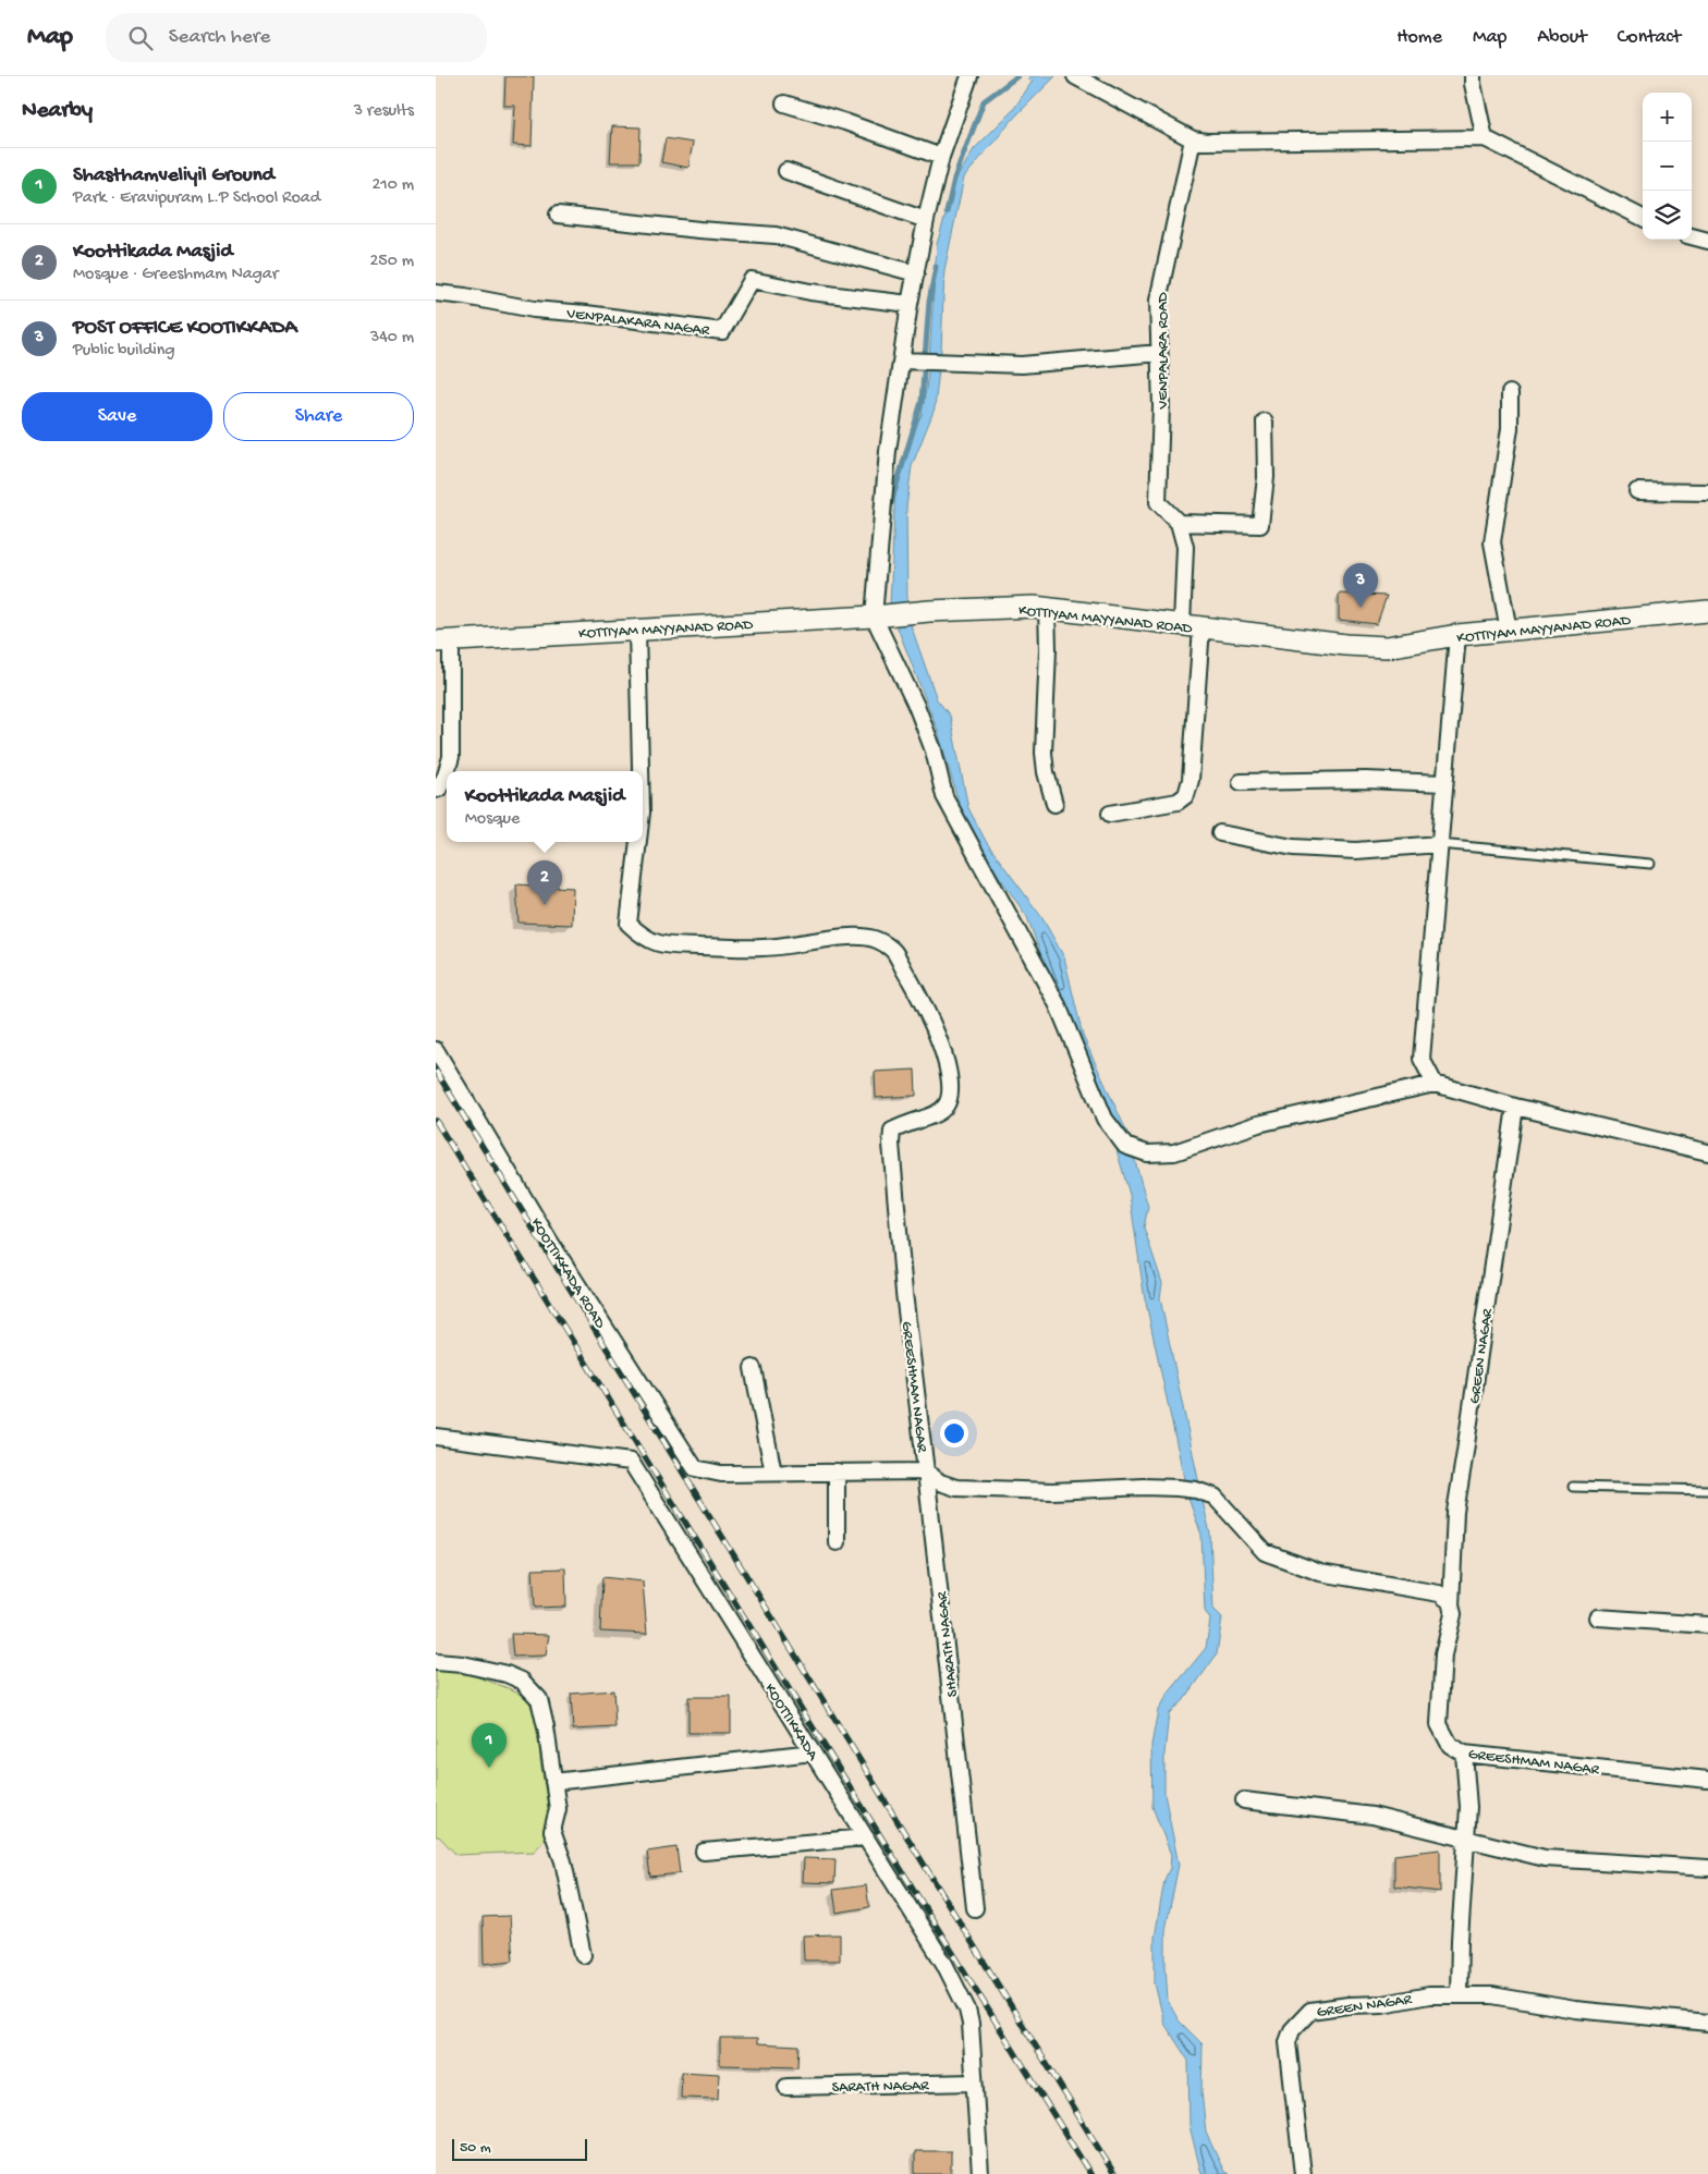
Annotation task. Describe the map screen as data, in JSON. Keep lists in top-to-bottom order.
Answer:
{
  "streets": {
    "main road": ["KOTTIYAM MAYYANAD ROAD"],
    "street": [
      "VENPALAKARA NAGAR",
      "VENPALARA ROAD",
      "KOOTTIKKADA ROAD",
      "GREEN NAGAR",
      "GREESHMAM NAGAR",
      "SHARATH NAGAR",
      "KOOTTIKKADA",
      "SARATH NAGAR"
    ]
  },
  "crossings": [
    ["KOTTIYAM MAYYANAD ROAD", "GREESHMAM NAGAR"],
    ["GREEN NAGAR", "GREESHMAM NAGAR"],
    ["GREESHMAM NAGAR", "SHARATH NAGAR"],
    ["KOOTTIKKADA", "SARATH NAGAR"]
  ],
  "scale_bar": "50 m",
  "page": {
    "header": "Map",
    "search": "Search here",
    "nav": [
      "Home",
      "Map",
      "About",
      "Contact"
    ],
    "heading": ["Nearby", "3 results"],
    "map_buttons": ["+", "−"],
    "list": [
      {
        "mark": "1",
        "name": "Shasthamveliyil Ground",
        "note": "Park · Eravipuram L.P School Road",
        "value": "210 m"
      },
      {
        "mark": "2",
        "name": "Koottikada Masjid",
        "note": "Mosque · Greeshmam Nagar",
        "value": "250 m"
      },
      {
        "mark": "3",
        "name": "POST OFFICE KOOTIKKADA",
        "note": "Public building",
        "value": "340 m"
      }
    ],
    "buttons": ["Save", "Share"],
    "pins": ["3", "2", "1"],
    "popup": ["Koottikada Masjid", "Mosque"],
    "scale": "50 m"
  }
}
